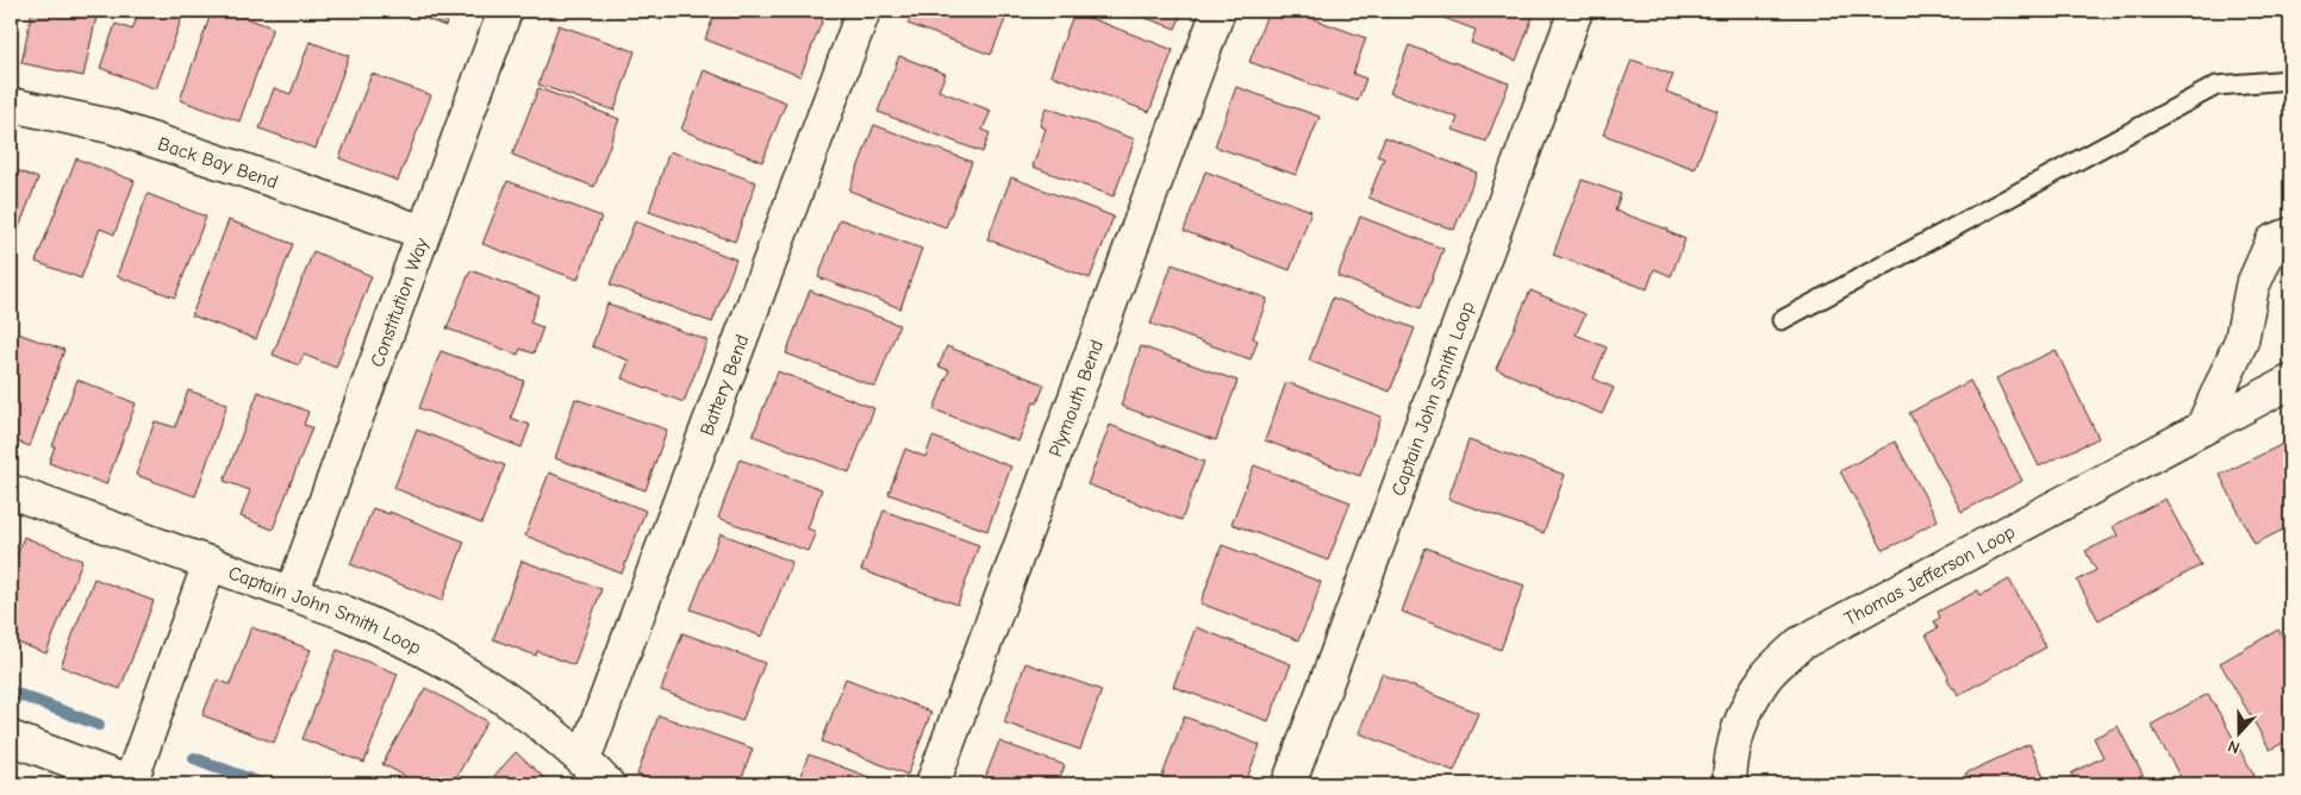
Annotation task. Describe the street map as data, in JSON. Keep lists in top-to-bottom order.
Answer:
{
  "streets": {
    "street": [
      "Back Bay Bend",
      "Constitution Way",
      "Battery Bend",
      "Plymouth Bend",
      "Captain John Smith Loop",
      "Thomas Jefferson Loop"
    ]
  },
  "crossings": [
    ["Back Bay Bend", "Constitution Way"],
    ["Constitution Way", "Captain John Smith Loop"],
    ["Battery Bend", "Captain John Smith Loop"]
  ],
  "north": "bottom"
}
